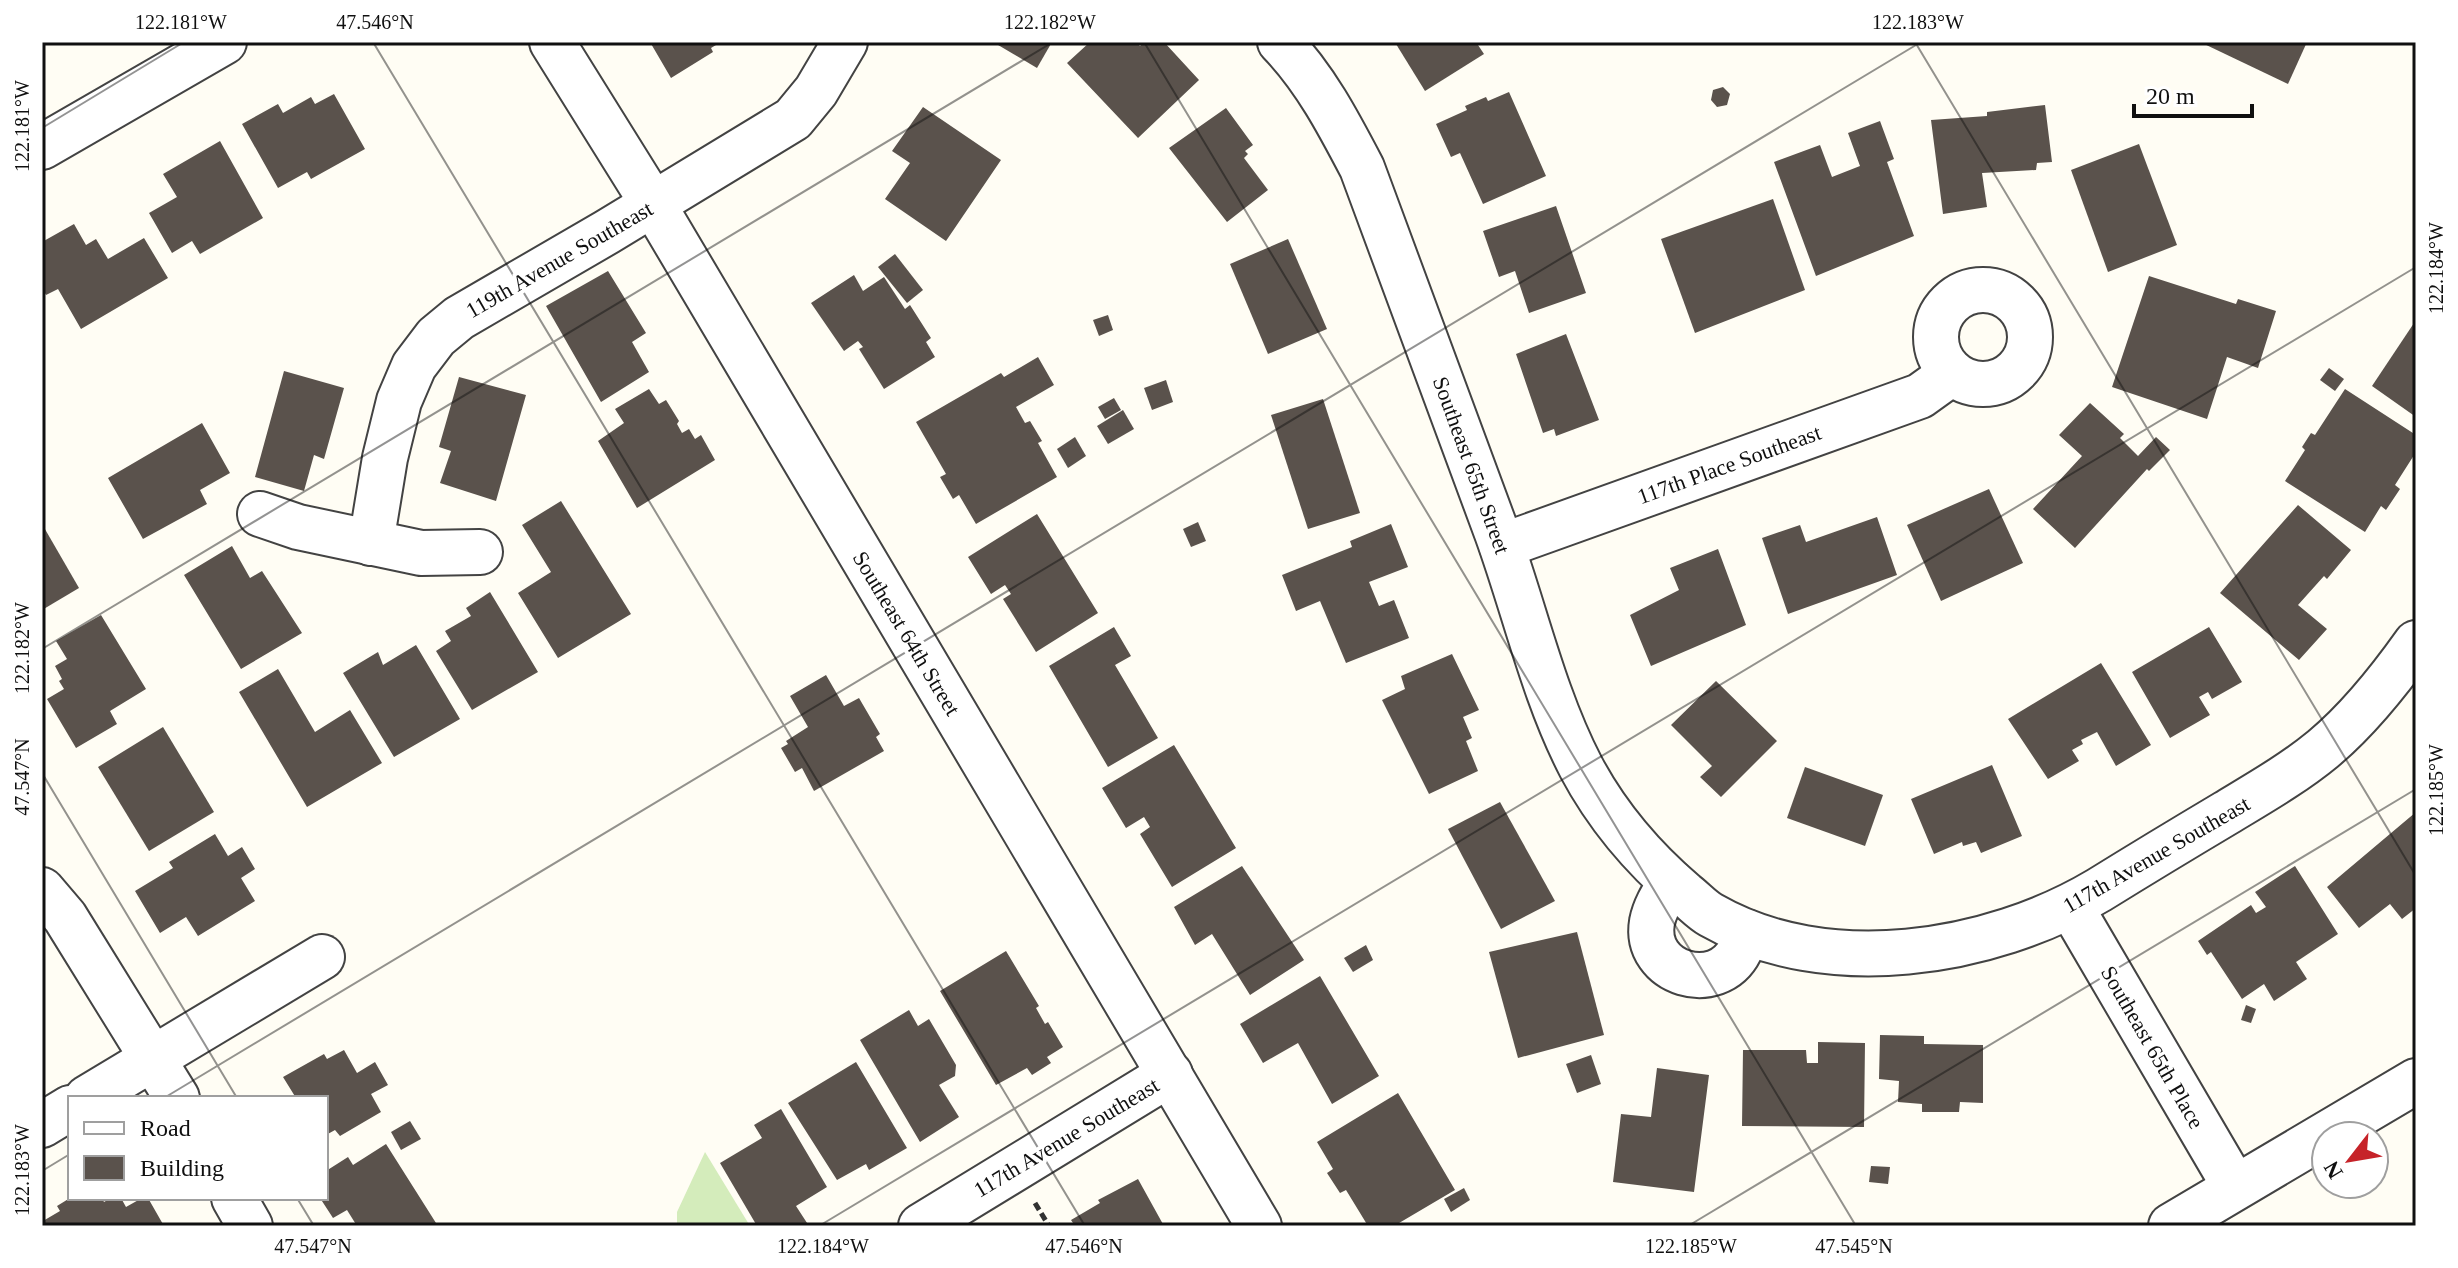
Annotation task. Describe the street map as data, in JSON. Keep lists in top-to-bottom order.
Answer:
{
  "streets": {
    "street": [
      "119th Avenue Southeast",
      "117th Place Southeast",
      "Southeast 65th Street",
      "Southeast 64th Street",
      "117th Avenue Southeast",
      "Southeast 65th Place"
    ]
  },
  "crossings": [
    ["119th Avenue Southeast", "Southeast 64th Street"],
    ["117th Place Southeast", "Southeast 65th Street"],
    ["Southeast 65th Street", "117th Avenue Southeast"],
    ["Southeast 64th Street", "117th Avenue Southeast"],
    ["117th Avenue Southeast", "Southeast 65th Place"]
  ],
  "legend": ["Road", "Building"],
  "scale_bar": "20 m",
  "north": "bottom left",
  "coordinates": [
    "122.181°W",
    "47.546°N",
    "122.182°W",
    "122.183°W",
    "122.184°W",
    "47.547°N",
    "122.185°W",
    "47.545°N"
  ]
}
